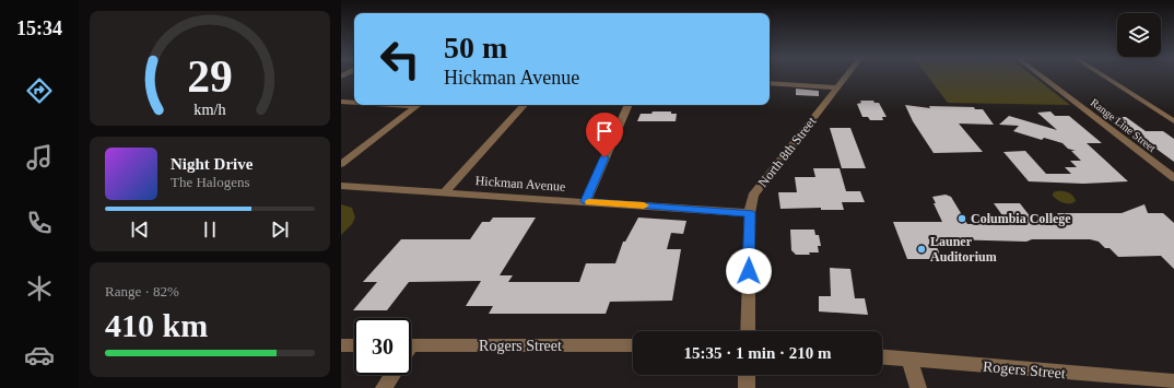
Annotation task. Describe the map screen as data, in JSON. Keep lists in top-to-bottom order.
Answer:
{
  "streets": {
    "street": [
      "Range Line Street",
      "North 8th Street",
      "Hickman Avenue",
      "Rogers Street"
    ]
  },
  "crossings": [
    ["North 8th Street", "Hickman Avenue"]
  ],
  "places": ["Columbia College", "Launer Auditorium"],
  "page": {
    "tabs": "15:34",
    "turn": ["50 m", "Hickman Avenue"],
    "song": ["Night Drive", "The Halogens"],
    "tile": ["Range · 82%", "410 km"],
    "limit": "30",
    "trip": "15:35 · 1 min · 210 m",
    "gauge": ["29", "km/h"]
  }
}
